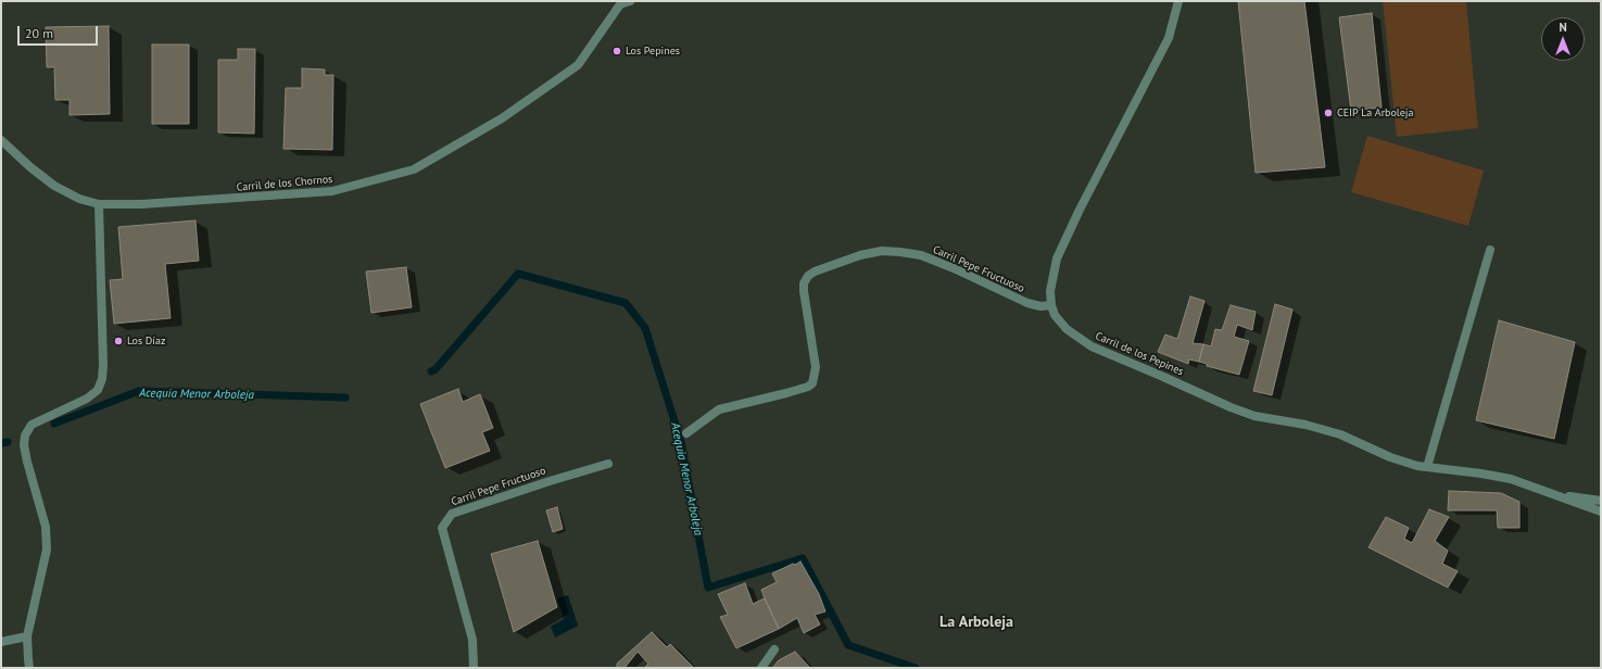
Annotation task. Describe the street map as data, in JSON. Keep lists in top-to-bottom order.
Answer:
{
  "streets": {
    "street": ["Carril de los Chornos", "Carril Pepe Fructuoso", "Carril de los Pepines"]
  },
  "crossings": [
    ["Carril Pepe Fructuoso", "Carril de los Pepines"]
  ],
  "districts": ["La Arboleja"],
  "water": ["Acequia Menor Arboleja"],
  "places": ["Los Pepines", "CEIP La Arboleja", "Los Díaz"],
  "scale_bar": "20 m",
  "north": "top"
}
